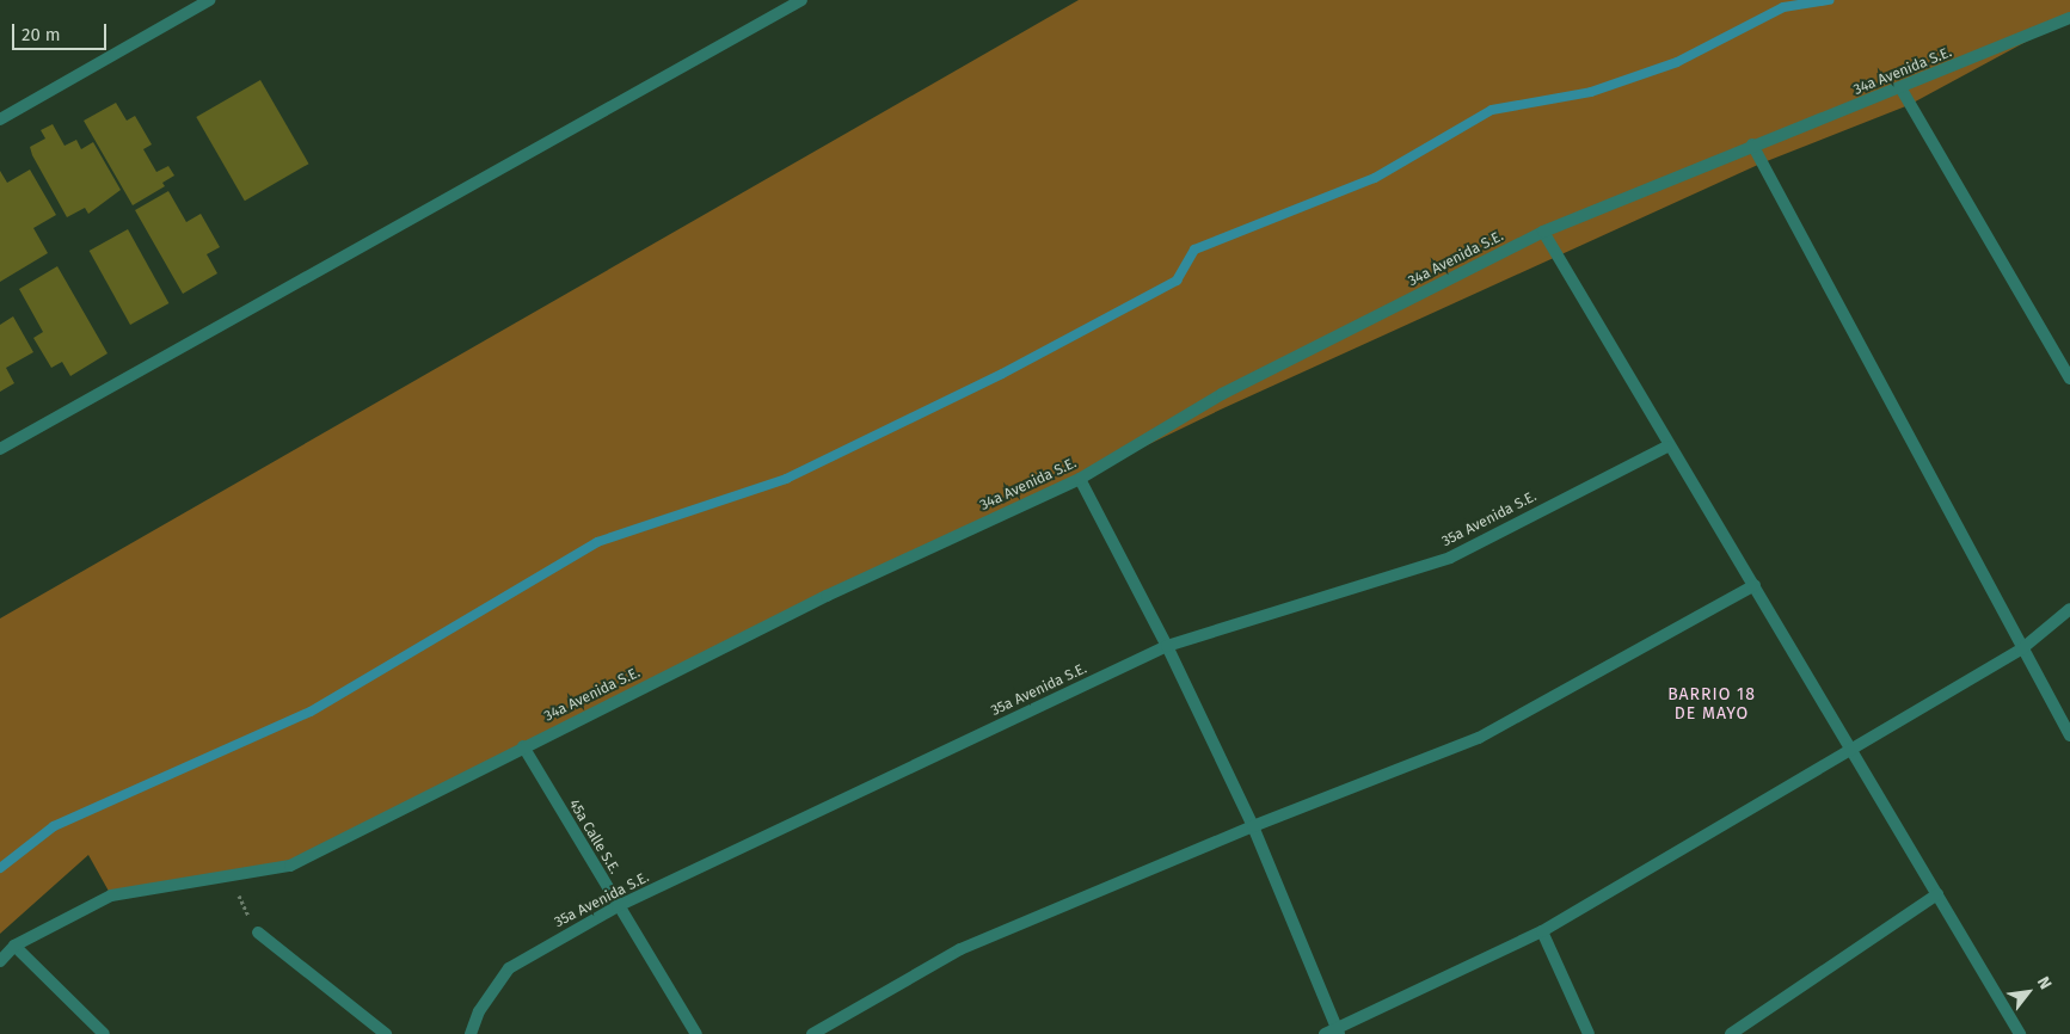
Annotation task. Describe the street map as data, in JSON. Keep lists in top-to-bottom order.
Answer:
{
  "streets": {
    "street": ["34a Avenida S.E.", "35a Avenida S.E.", "45a Calle S.E."]
  },
  "crossings": [
    ["34a Avenida S.E.", "45a Calle S.E."],
    ["35a Avenida S.E.", "45a Calle S.E."]
  ],
  "districts": ["BARRIO 18 DE MAYO"],
  "scale_bar": "20 m",
  "north": "top right"
}
